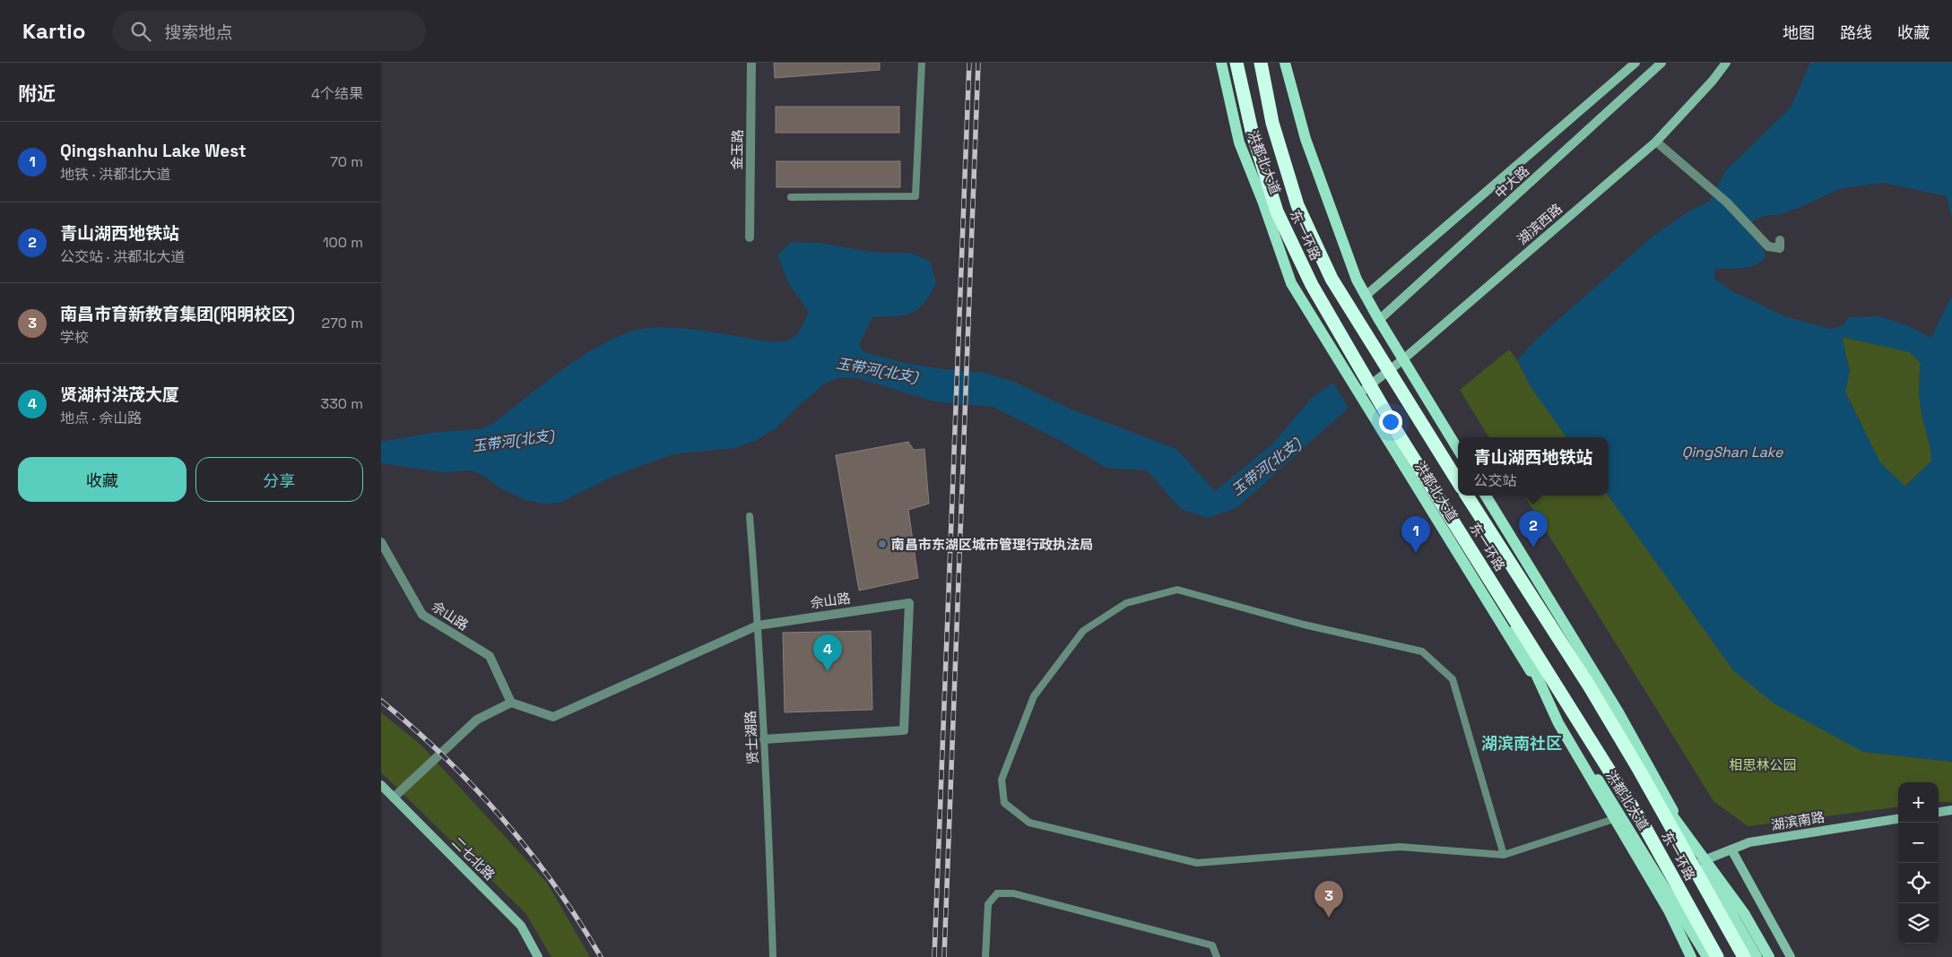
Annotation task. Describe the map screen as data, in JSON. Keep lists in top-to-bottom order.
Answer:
{
  "streets": {
    "highway": ["东一环路"],
    "main road": [
      "洪都北大道",
      "中大路",
      "湖滨西路",
      "湖滨南路",
      "二七北路"
    ],
    "street": ["金玉路", "佘山路"],
    "lane": ["贤士湖路"]
  },
  "crossings": [
    ["洪都北大道", "湖滨西路"],
    ["佘山路", "贤士湖路"]
  ],
  "districts": ["湖滨南社区"],
  "water": ["玉带河(北支)", "QingShan Lake"],
  "parks": ["相思林公园"],
  "places": ["南昌市东湖区城市管理行政执法局"],
  "page": {
    "header": "Kartio",
    "search": "搜索地点",
    "nav": ["地图", "路线", "收藏"],
    "heading": ["附近", "4个结果"],
    "list": [
      {
        "mark": "1",
        "name": "Qingshanhu Lake West",
        "note": "地铁 · 洪都北大道",
        "value": "70 m"
      },
      {
        "mark": "2",
        "name": "青山湖西地铁站",
        "note": "公交站 · 洪都北大道",
        "value": "100 m"
      },
      {
        "mark": "3",
        "name": "南昌市育新教育集团(阳明校区)",
        "note": "学校",
        "value": "270 m"
      },
      {
        "mark": "4",
        "name": "贤湖村洪茂大厦",
        "note": "地点 · 佘山路",
        "value": "330 m"
      }
    ],
    "popup": ["青山湖西地铁站", "公交站"],
    "buttons": ["收藏", "分享"],
    "pins": [
      "2",
      "1",
      "4",
      "3"
    ],
    "map_buttons": ["+", "−"]
  }
}
